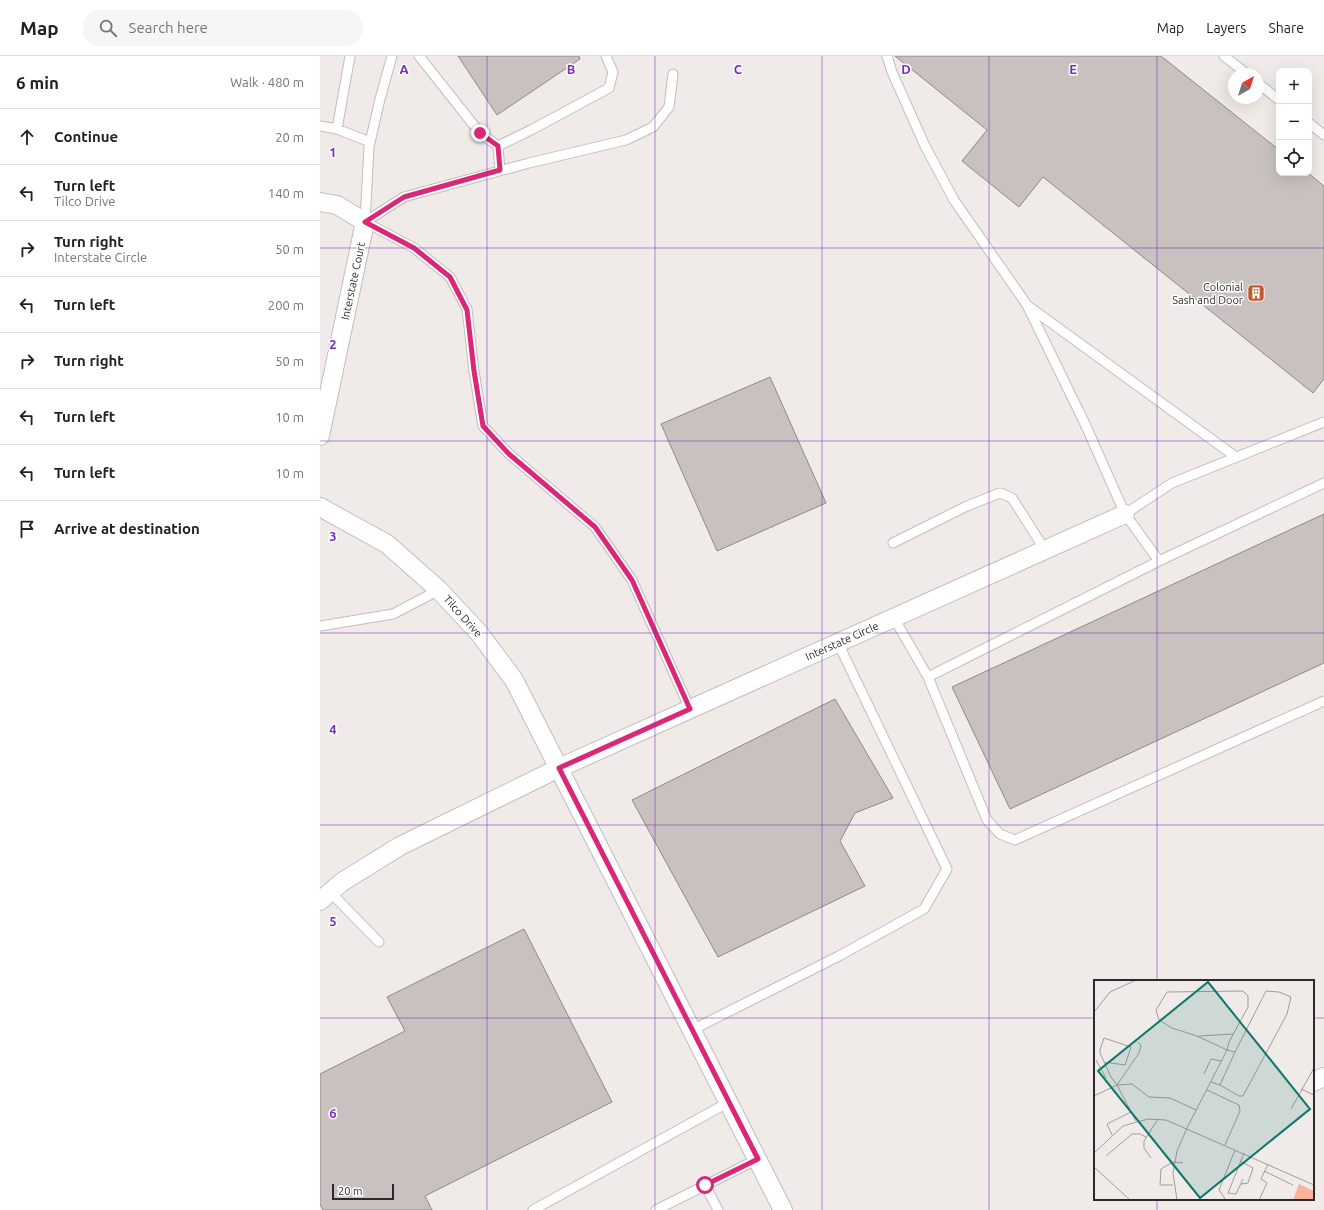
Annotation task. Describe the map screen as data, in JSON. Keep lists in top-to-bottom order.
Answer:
{
  "streets": {
    "street": ["Interstate Court", "Tilco Drive", "Interstate Circle"]
  },
  "crossings": [
    ["Tilco Drive", "Interstate Circle"]
  ],
  "places": {
    "building": ["Colonial Sash and Door"]
  },
  "scale_bar": "20 m",
  "north": "top right",
  "page": {
    "header": "Map",
    "search": "Search here",
    "nav": ["Map", "Layers", "Share"],
    "heading": ["6 min", "Walk · 480 m"],
    "map_buttons": ["+", "−"],
    "list": [
      ["Continue", "20 m"],
      ["Turn left", "Tilco Drive", "140 m"],
      ["Turn right", "Interstate Circle", "50 m"],
      ["Turn left", "200 m"],
      ["Turn right", "50 m"],
      ["Turn left", "10 m"],
      ["Turn left", "10 m"],
      "Arrive at destination"
    ],
    "scale": "20 m"
  },
  "grid": {
    "columns": [
      "A",
      "B",
      "C",
      "D",
      "E"
    ],
    "rows": [
      "1",
      "2",
      "3",
      "4",
      "5",
      "6"
    ]
  }
}
